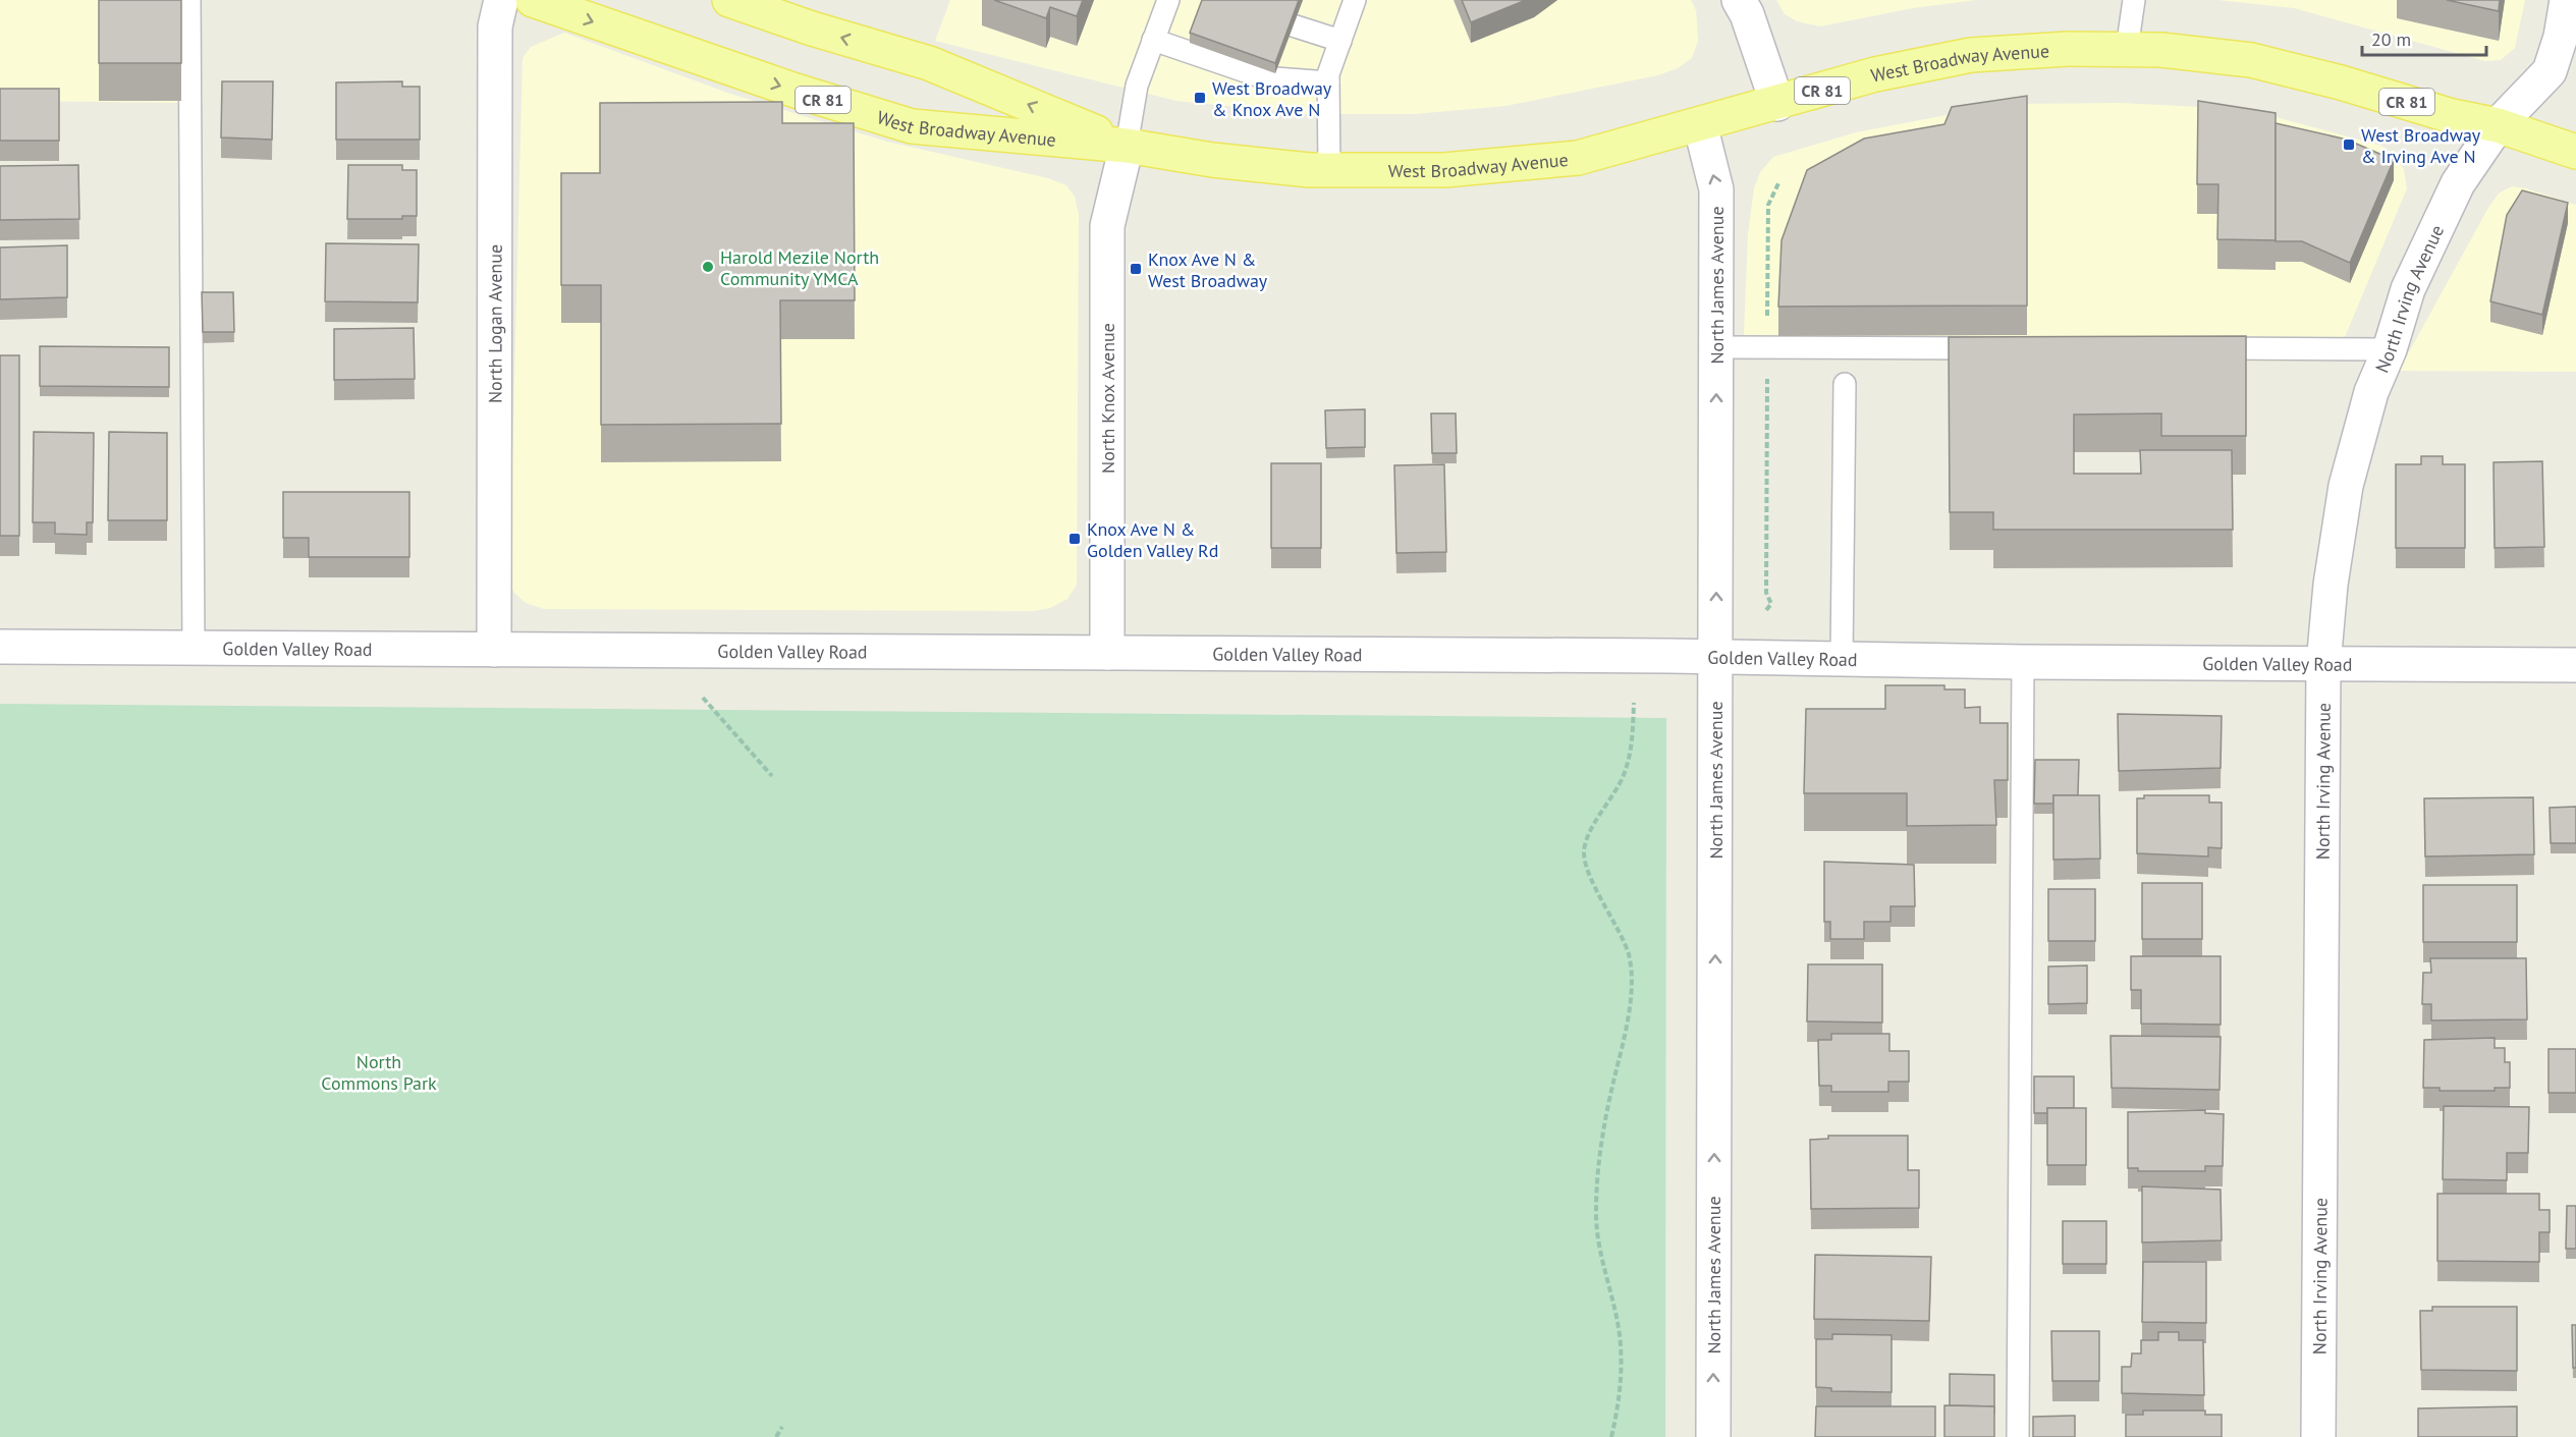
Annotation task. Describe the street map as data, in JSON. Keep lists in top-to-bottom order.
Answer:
{
  "streets": {
    "main road": ["West Broadway Avenue", "CR 81"],
    "street": [
      "North James Avenue",
      "North Irving Avenue",
      "North Logan Avenue",
      "North Knox Avenue",
      "Golden Valley Road"
    ]
  },
  "crossings": [
    ["West Broadway Avenue", "North James Avenue"],
    ["West Broadway Avenue", "North Irving Avenue"],
    ["West Broadway Avenue", "North Knox Avenue"],
    ["North James Avenue", "Golden Valley Road"],
    ["North Irving Avenue", "Golden Valley Road"],
    ["North Logan Avenue", "Golden Valley Road"],
    ["North Knox Avenue", "Golden Valley Road"]
  ],
  "one_way": ["North James Avenue"],
  "parks": ["North Commons Park"],
  "places": {
    "transit": [
      "West Broadway & Knox Ave N",
      "West Broadway & Irving Ave N",
      "Knox Ave N & West Broadway",
      "Knox Ave N & Golden Valley Rd"
    ],
    "other": ["Harold Mezile North Community YMCA"]
  },
  "scale_bar": "20 m"
}
